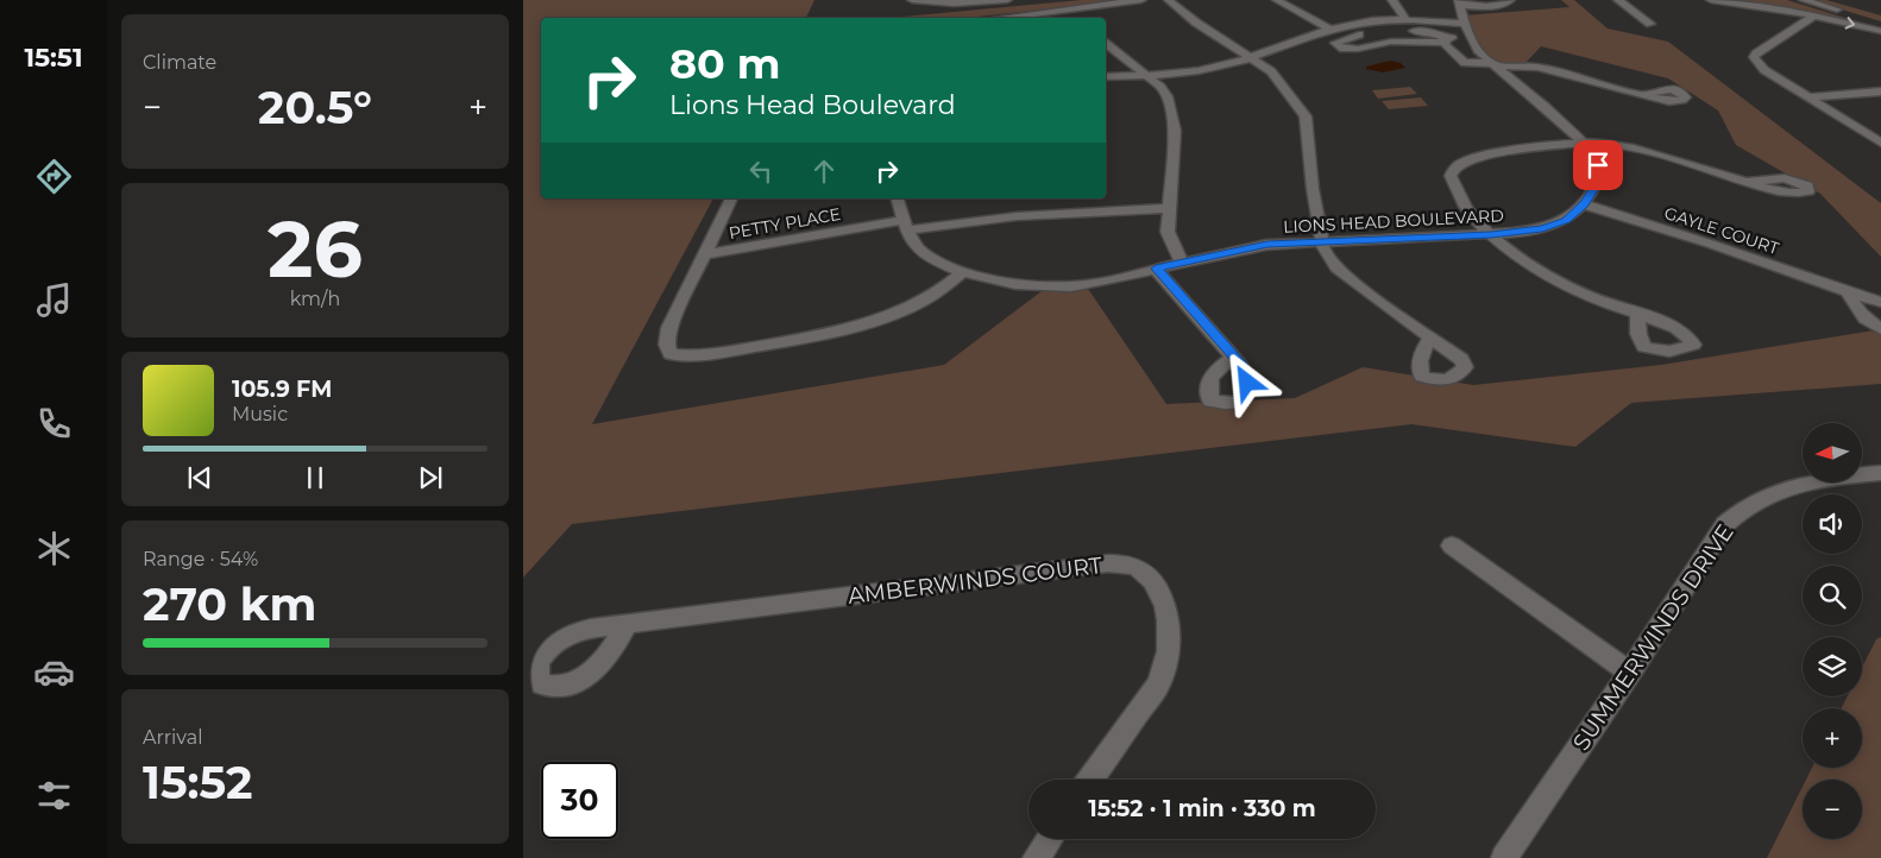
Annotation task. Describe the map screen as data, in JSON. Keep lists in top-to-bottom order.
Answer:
{
  "streets": {
    "street": [
      "LIONS HEAD BOULEVARD",
      "PETTY PLACE",
      "GAYLE COURT",
      "AMBERWINDS COURT",
      "SUMMERWINDS DRIVE"
    ]
  },
  "crossings": [
    ["LIONS HEAD BOULEVARD", "PETTY PLACE"],
    ["LIONS HEAD BOULEVARD", "GAYLE COURT"]
  ],
  "north": "left",
  "page": {
    "tabs": "15:51",
    "tile": [
      "Climate",
      ["26", "km/h"],
      ["Range · 54%", "270 km"],
      ["Arrival", "15:52"]
    ],
    "turn": ["80 m", "Lions Head Boulevard"],
    "heat": ["−", "20.5°", "+"],
    "song": ["105.9 FM", "Music"],
    "map_buttons": ["+", "−"],
    "limit": "30",
    "trip": "15:52 · 1 min · 330 m"
  }
}
